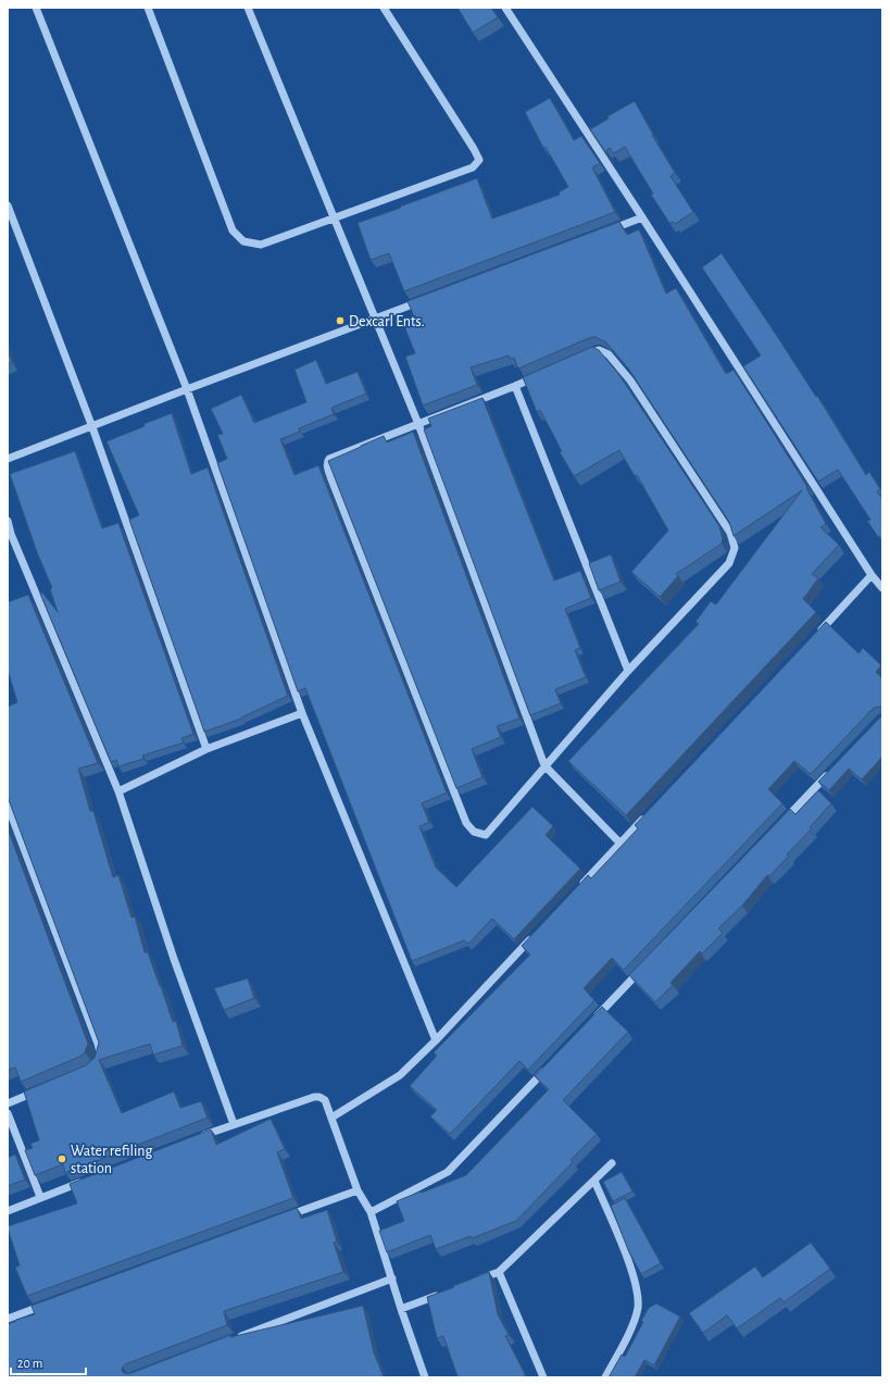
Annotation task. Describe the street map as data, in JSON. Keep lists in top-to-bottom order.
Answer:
{
  "places": ["Dexcarl Ents.", "Water refiling station"],
  "scale_bar": "20 m"
}
